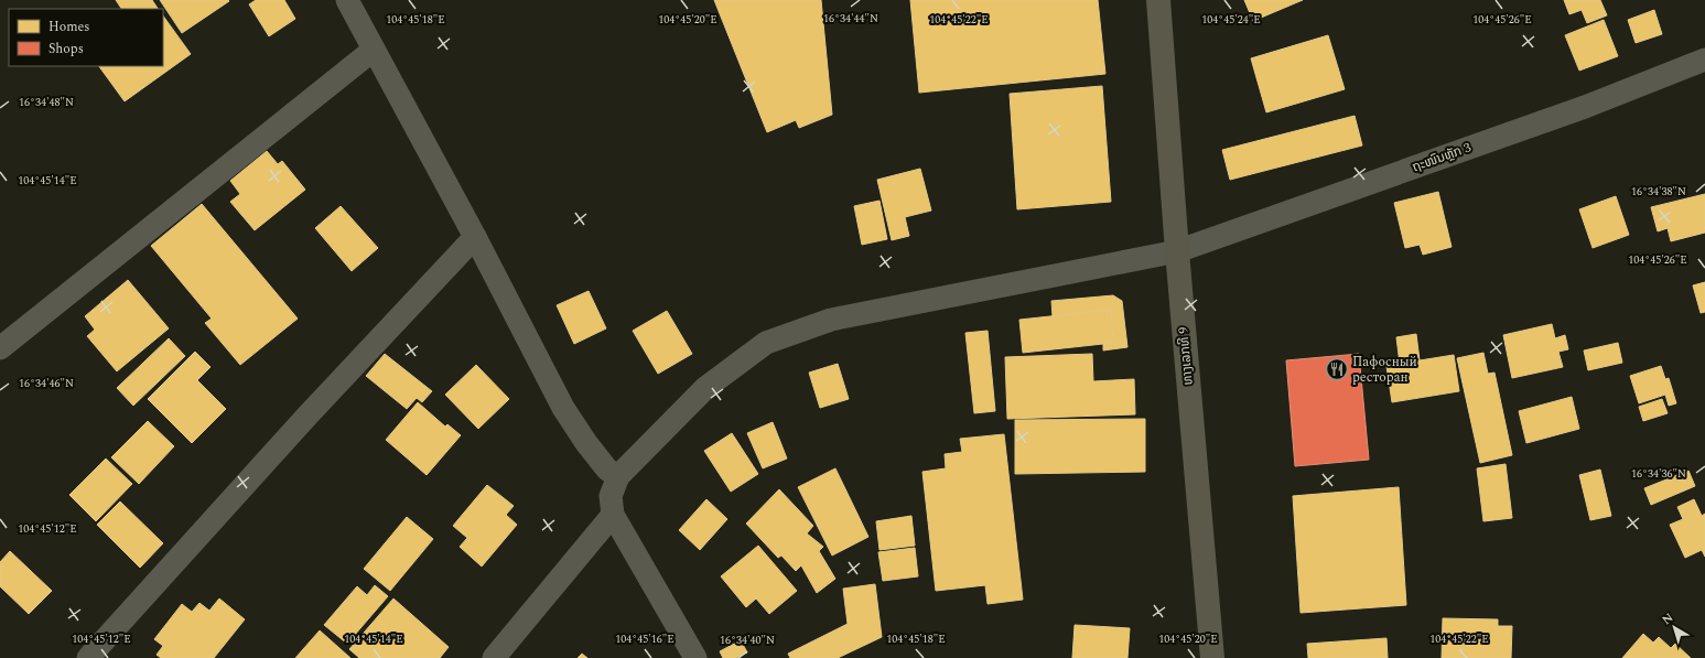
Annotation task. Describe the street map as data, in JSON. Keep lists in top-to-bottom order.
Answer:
{
  "streets": {
    "main road": ["ທາງເລກທີ 9"],
    "street": ["ຖະໜົນຫຼັກ 3"]
  },
  "crossings": [
    ["ຖະໜົນຫຼັກ 3", "ທາງເລກທີ 9"]
  ],
  "places": {
    "restaurant": ["Пафосный ресторан"]
  },
  "legend": ["Homes", "Shops"],
  "north": "top left",
  "coordinates": [
    "16°34'44\"N",
    "104°45'18\"E",
    "104°45'20\"E",
    "104°45'22\"E",
    "104°45'24\"E",
    "104°45'26\"E",
    "16°34'48\"N",
    "104°45'14\"E",
    "16°34'38\"N",
    "16°34'46\"N",
    "16°34'36\"N",
    "104°45'12\"E",
    "104°45'16\"E",
    "16°34'40\"N"
  ]
}
